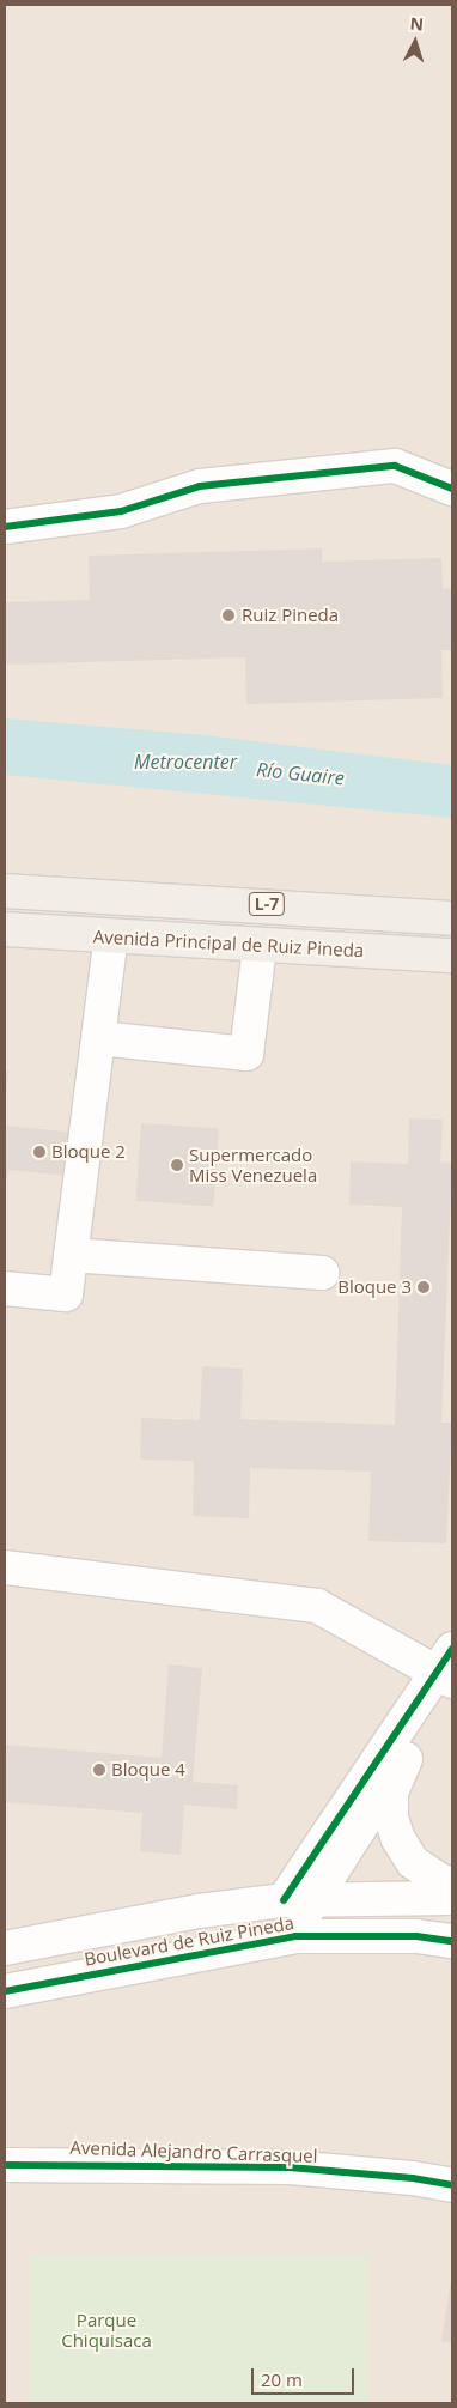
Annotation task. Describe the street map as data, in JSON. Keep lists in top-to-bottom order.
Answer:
{
  "streets": {
    "main road": ["L-7", "Avenida Principal de Ruiz Pineda"],
    "street": ["Boulevard de Ruiz Pineda", "Avenida Alejandro Carrasquel"]
  },
  "water": ["Metrocenter", "Río Guaire"],
  "parks": ["Parque Chiquisaca"],
  "places": [
    "Ruiz Pineda",
    "Bloque 2",
    "Supermercado Miss Venezuela",
    "Bloque 3",
    "Bloque 4"
  ],
  "scale_bar": "20 m",
  "north": "top"
}
